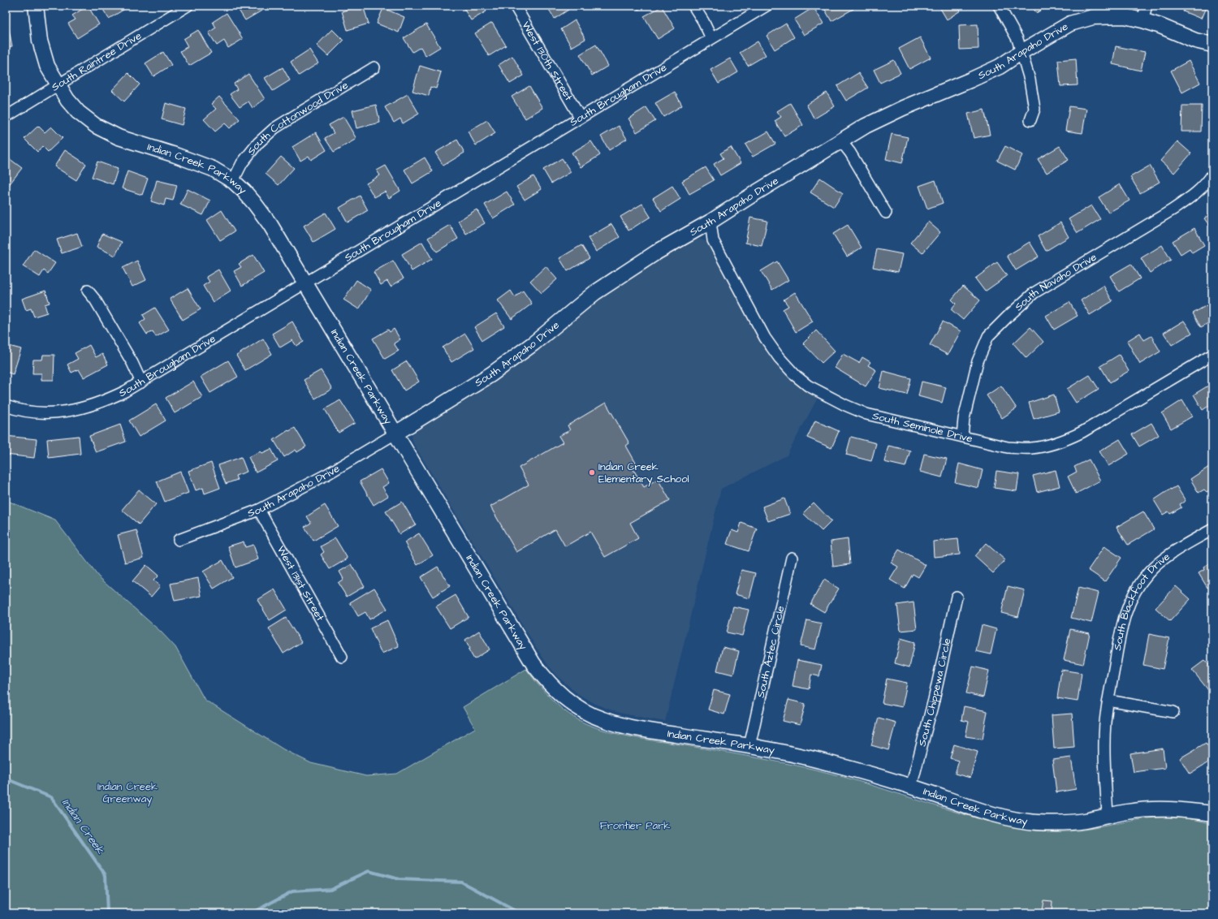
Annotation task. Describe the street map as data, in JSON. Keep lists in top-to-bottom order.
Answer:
{
  "streets": {
    "street": [
      "South Arapaho Drive",
      "South Raintree Drive",
      "West 130th Street",
      "South Brougham Drive",
      "South Cottonwood Drive",
      "Indian Creek Parkway",
      "South Navaho Drive",
      "South Seminole Drive",
      "West 131st Street",
      "South Blackfoot Drive",
      "South Aztec Circle",
      "South Chippewa Circle"
    ]
  },
  "crossings": [
    ["South Arapaho Drive", "Indian Creek Parkway"],
    ["South Arapaho Drive", "South Seminole Drive"],
    ["South Arapaho Drive", "West 131st Street"],
    ["South Raintree Drive", "Indian Creek Parkway"],
    ["West 130th Street", "South Brougham Drive"],
    ["South Brougham Drive", "Indian Creek Parkway"],
    ["South Cottonwood Drive", "Indian Creek Parkway"],
    ["Indian Creek Parkway", "South Blackfoot Drive"],
    ["Indian Creek Parkway", "South Aztec Circle"],
    ["Indian Creek Parkway", "South Chippewa Circle"],
    ["South Navaho Drive", "South Seminole Drive"]
  ],
  "water": ["Indian Creek"],
  "parks": ["Indian Creek Greenway", "Frontier Park"],
  "places": ["Indian Creek Elementary School"]
}
